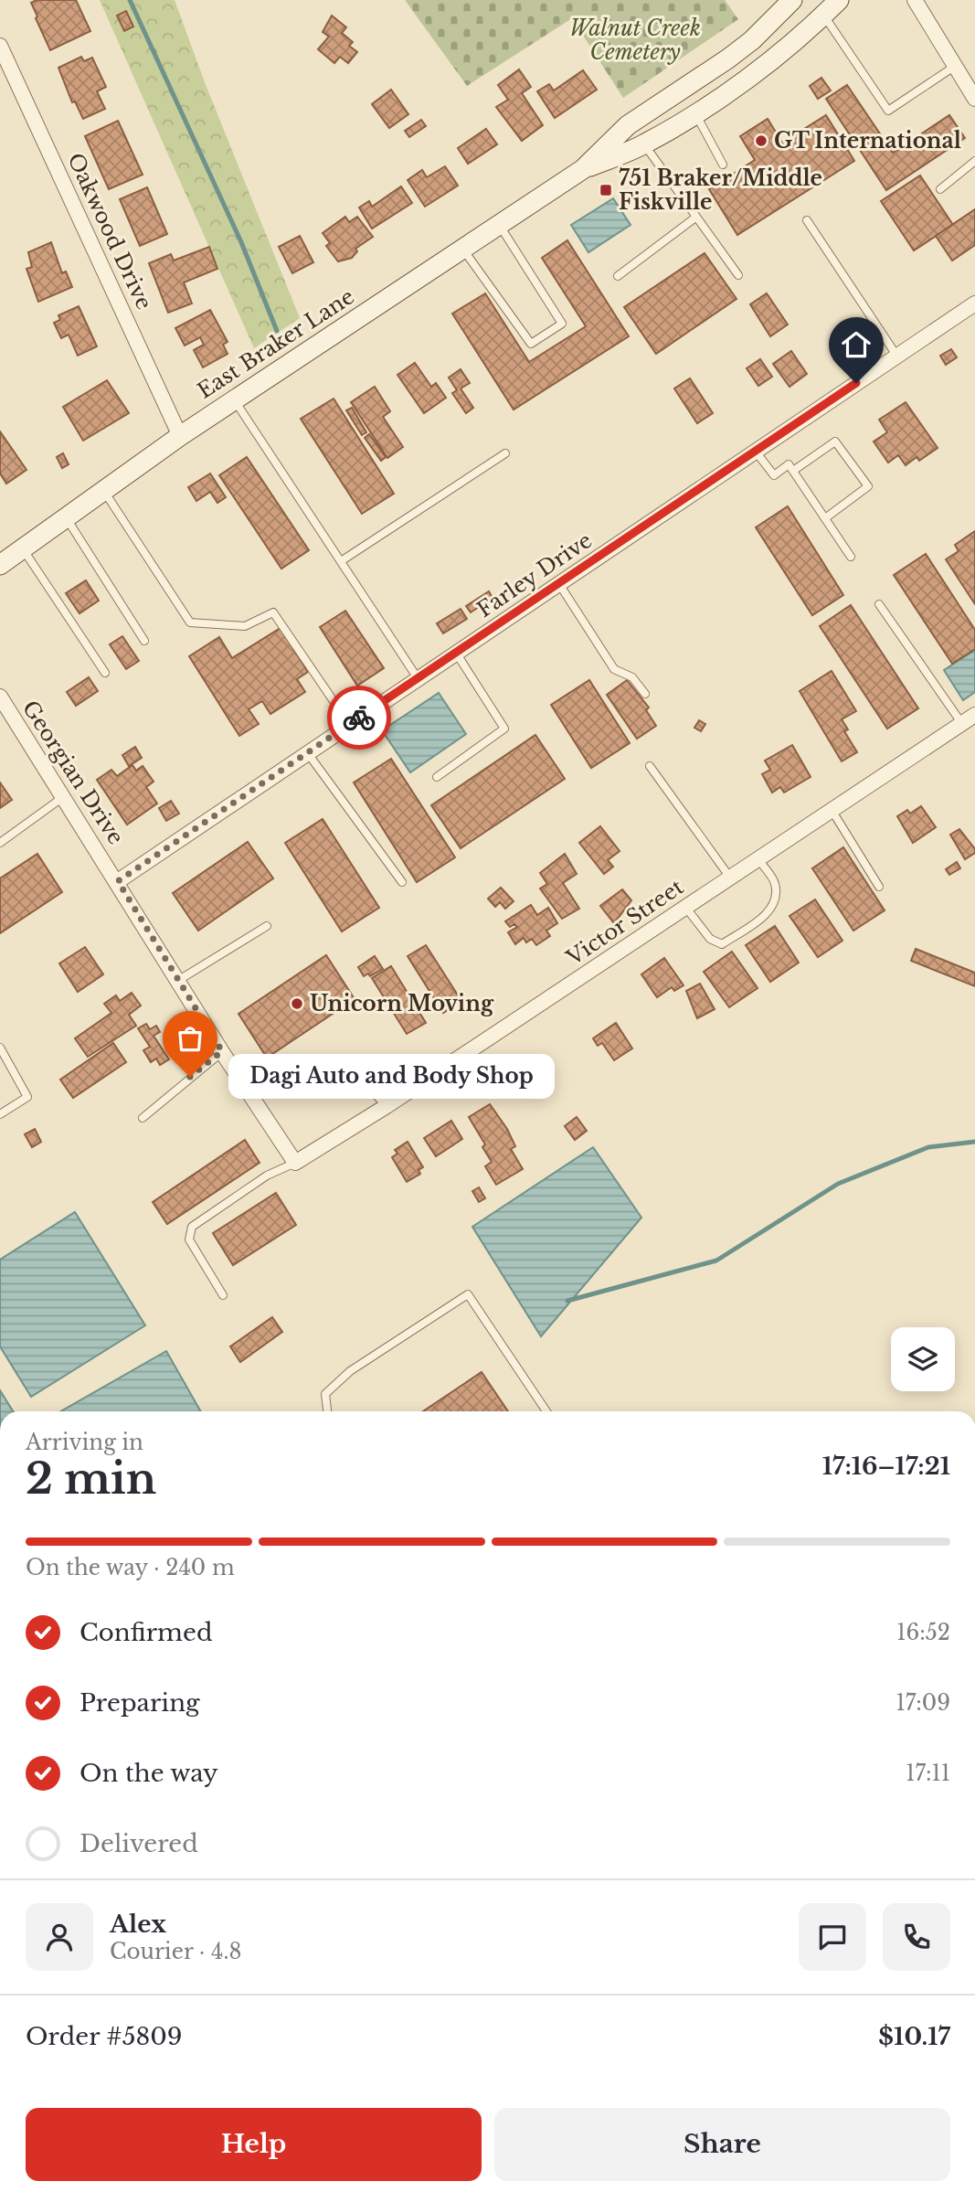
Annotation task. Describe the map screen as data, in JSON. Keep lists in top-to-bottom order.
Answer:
{
  "streets": {
    "main road": ["East Braker Lane"],
    "street": [
      "Oakwood Drive",
      "Farley Drive",
      "Georgian Drive",
      "Victor Street"
    ]
  },
  "crossings": [
    ["Oakwood Drive", "East Braker Lane"],
    ["Farley Drive", "Georgian Drive"],
    ["Georgian Drive", "Victor Street"]
  ],
  "parks": ["Walnut Creek Cemetery"],
  "places": {
    "other": ["GT International", "Unicorn Moving", "Dagi Auto and Body Shop"],
    "transit": ["751 Braker/Middle Fiskville"]
  },
  "page": {
    "bubble": "Dagi Auto and Body Shop",
    "heading": ["2 min", "Arriving in", "17:16–17:21"],
    "panel": [
      "Alex",
      "Courier · 4.8",
      "Order #5809",
      "$10.17"
    ],
    "bar": "On the way · 240 m",
    "list": [
      ["Confirmed", "16:52"],
      ["Preparing", "17:09"],
      ["On the way", "17:11"],
      "Delivered"
    ],
    "buttons": ["Help", "Share"]
  }
}
